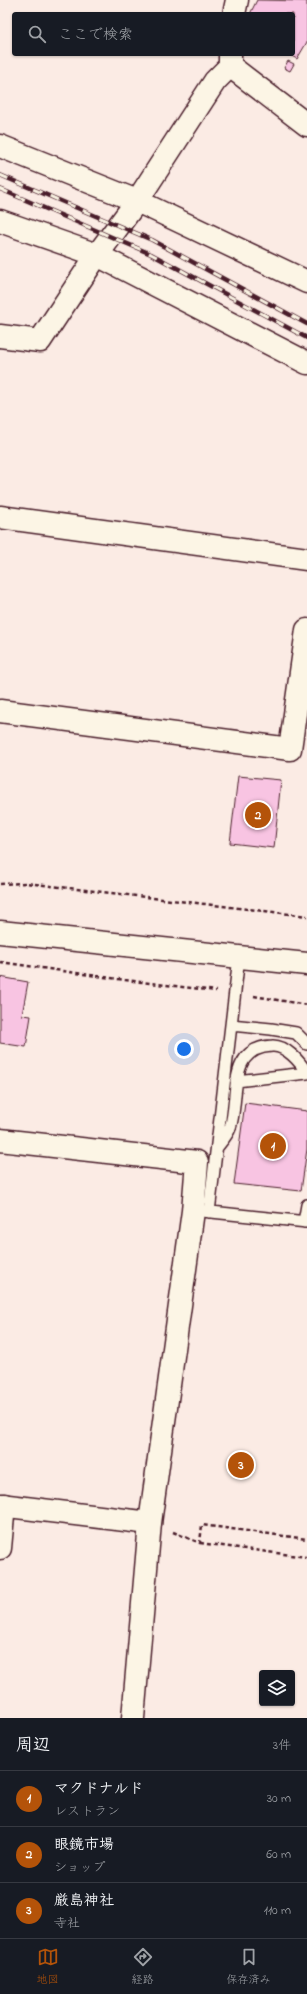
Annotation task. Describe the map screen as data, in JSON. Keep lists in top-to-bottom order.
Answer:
{
  "page": {
    "search": "ここで検索",
    "pins": ["2", "1", "3"],
    "heading": ["周辺", "3件"],
    "list": [
      {
        "mark": "1",
        "name": "マクドナルド",
        "note": "レストラン",
        "value": "30 m"
      },
      {
        "mark": "2",
        "name": "眼鏡市場",
        "note": "ショップ",
        "value": "60 m"
      },
      {
        "mark": "3",
        "name": "厳島神社",
        "note": "寺社",
        "value": "110 m"
      }
    ],
    "nav": ["地図", "経路", "保存済み"]
  }
}
